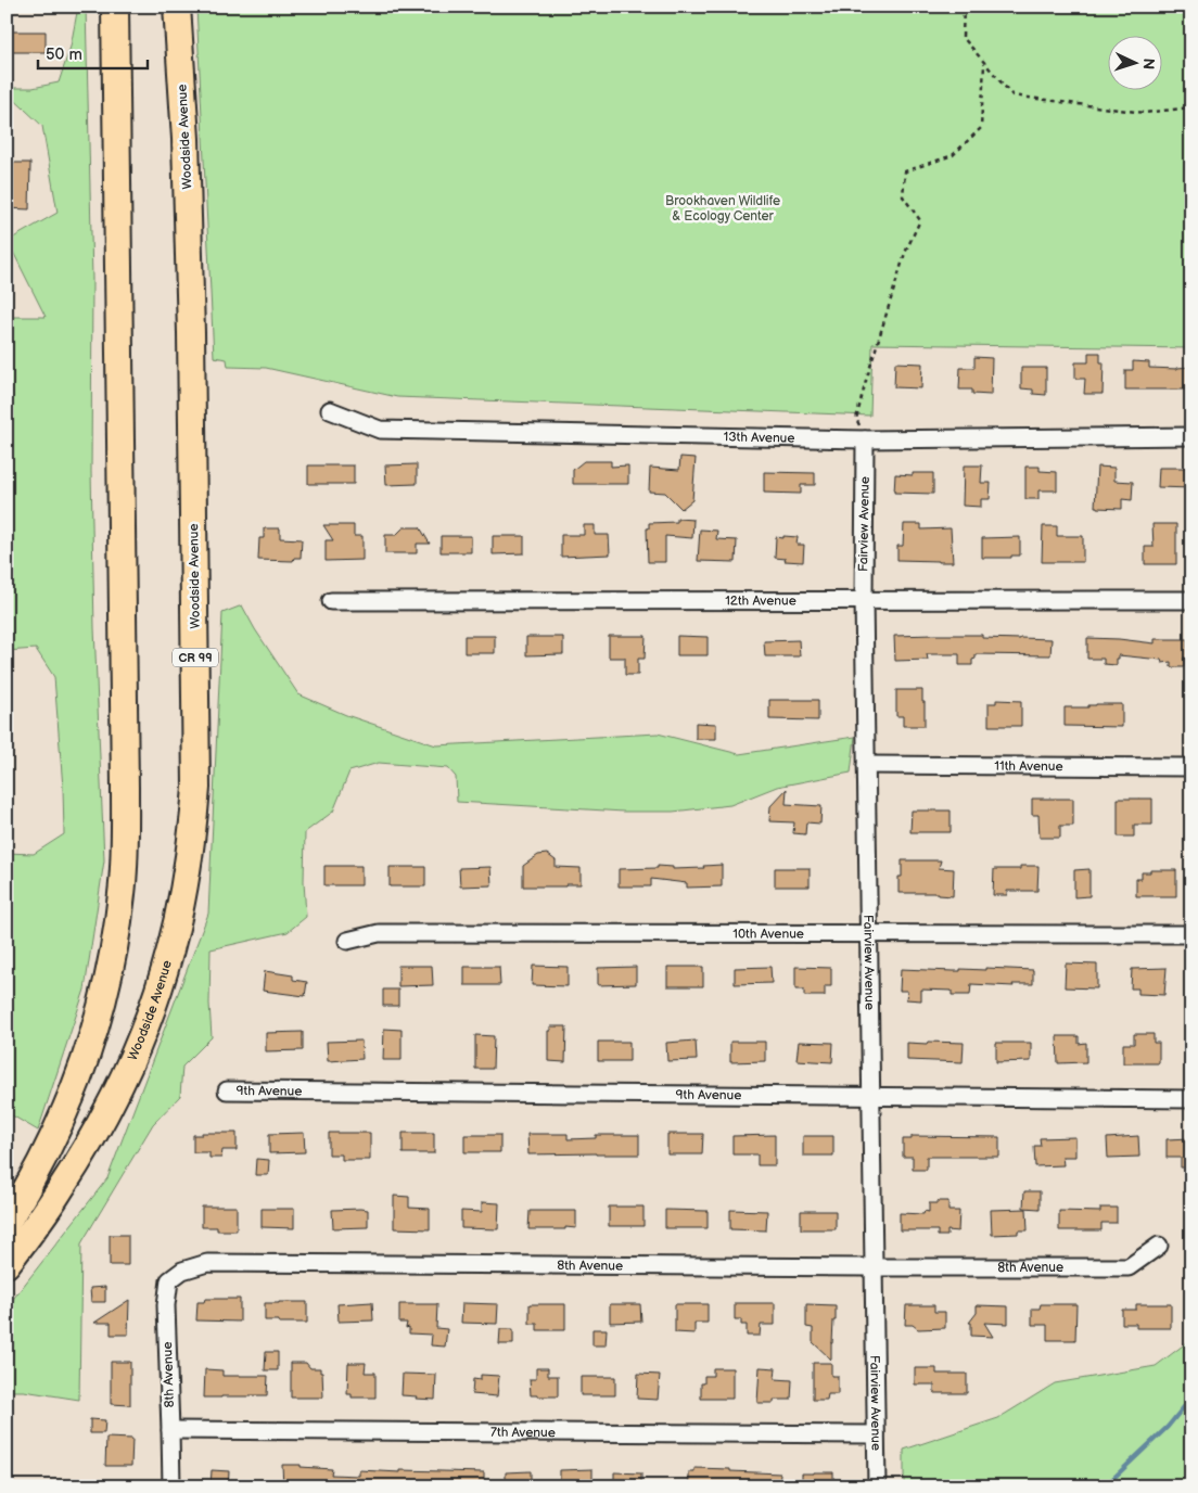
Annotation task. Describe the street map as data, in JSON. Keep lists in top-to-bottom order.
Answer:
{
  "streets": {
    "main road": ["Woodside Avenue", "CR 99"],
    "street": [
      "13th Avenue",
      "Fairview Avenue",
      "12th Avenue",
      "11th Avenue",
      "10th Avenue",
      "9th Avenue",
      "8th Avenue",
      "7th Avenue"
    ]
  },
  "crossings": [
    ["13th Avenue", "Fairview Avenue"],
    ["Fairview Avenue", "12th Avenue"],
    ["Fairview Avenue", "11th Avenue"],
    ["Fairview Avenue", "10th Avenue"],
    ["Fairview Avenue", "9th Avenue"],
    ["Fairview Avenue", "8th Avenue"],
    ["Fairview Avenue", "7th Avenue"],
    ["8th Avenue", "7th Avenue"]
  ],
  "parks": ["Brookhaven Wildlife & Ecology Center"],
  "scale_bar": "50 m",
  "north": "right"
}
